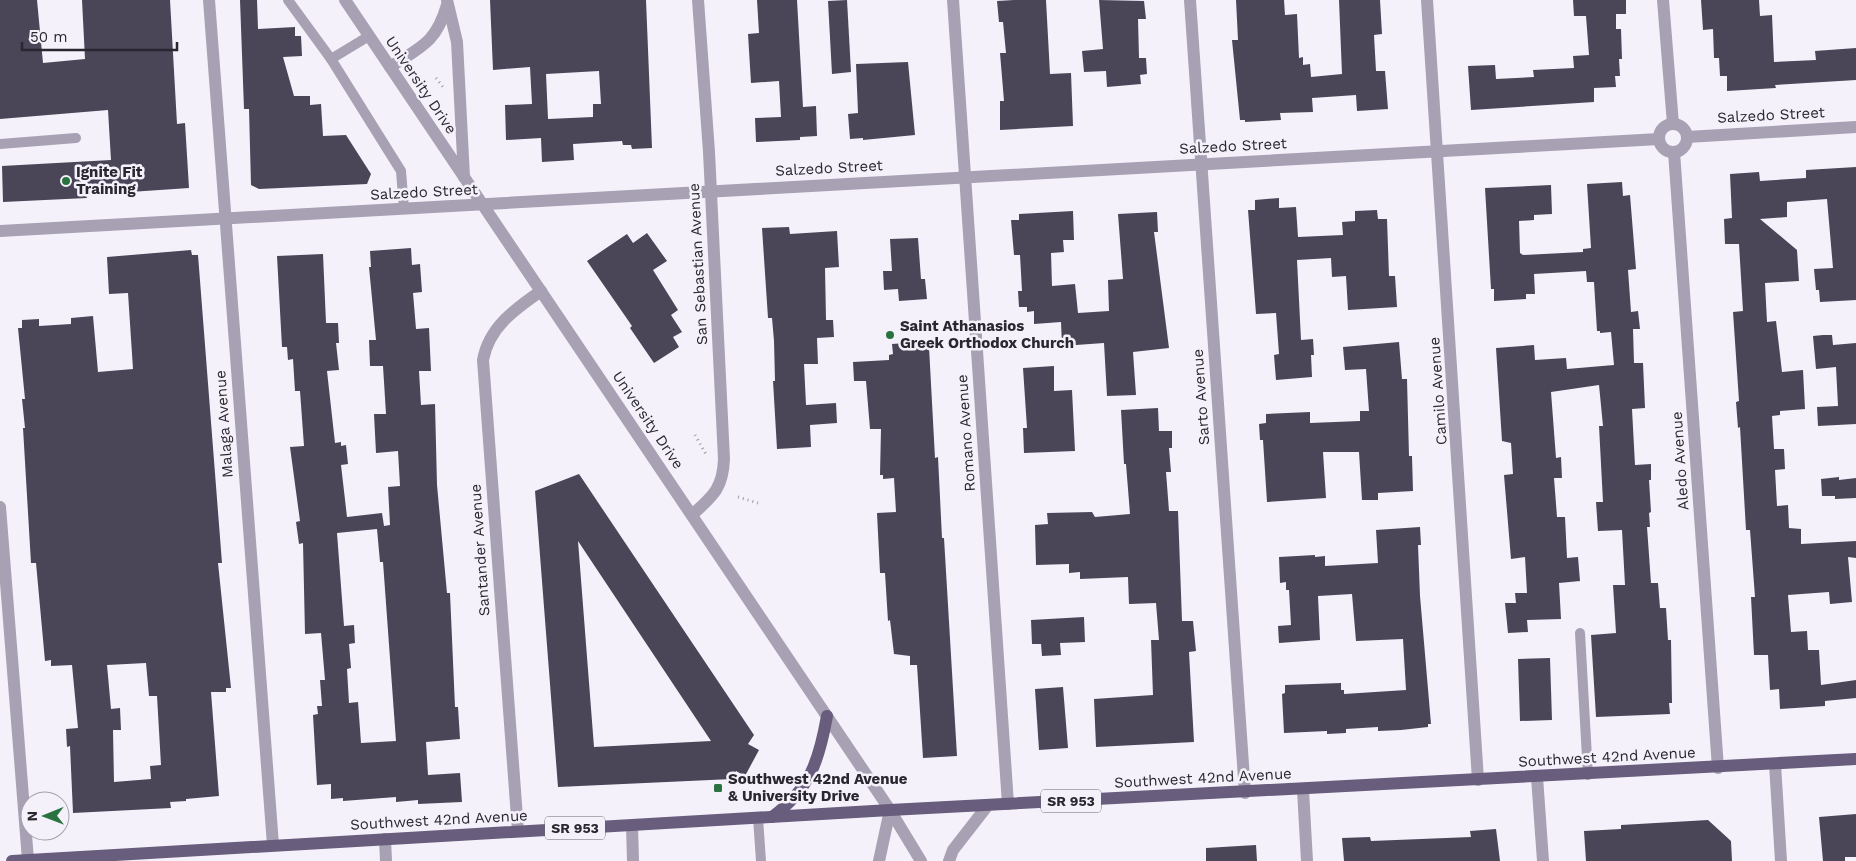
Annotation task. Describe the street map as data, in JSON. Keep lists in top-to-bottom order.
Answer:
{
  "streets": {
    "main road": ["Southwest 42nd Avenue", "SR 953"],
    "street": [
      "University Drive",
      "Salzedo Street",
      "San Sebastian Avenue",
      "Camilo Avenue",
      "Sarto Avenue",
      "Malaga Avenue",
      "Romano Avenue",
      "Aledo Avenue",
      "Santander Avenue"
    ]
  },
  "crossings": [
    ["University Drive", "Salzedo Street"],
    ["University Drive", "San Sebastian Avenue"],
    ["University Drive", "Santander Avenue"],
    ["University Drive", "Southwest 42nd Avenue"],
    ["Salzedo Street", "San Sebastian Avenue"],
    ["Salzedo Street", "Camilo Avenue"],
    ["Salzedo Street", "Sarto Avenue"],
    ["Salzedo Street", "Malaga Avenue"],
    ["Salzedo Street", "Romano Avenue"],
    ["Salzedo Street", "Aledo Avenue"],
    ["Camilo Avenue", "Southwest 42nd Avenue"],
    ["Sarto Avenue", "Southwest 42nd Avenue"],
    ["Malaga Avenue", "Southwest 42nd Avenue"],
    ["Romano Avenue", "Southwest 42nd Avenue"],
    ["Aledo Avenue", "Southwest 42nd Avenue"],
    ["Santander Avenue", "Southwest 42nd Avenue"]
  ],
  "places": {
    "other": ["Ignite Fit Training", "Saint Athanasios Greek Orthodox Church"],
    "transit": ["Southwest 42nd Avenue & University Drive"]
  },
  "scale_bar": "50 m",
  "north": "left"
}
